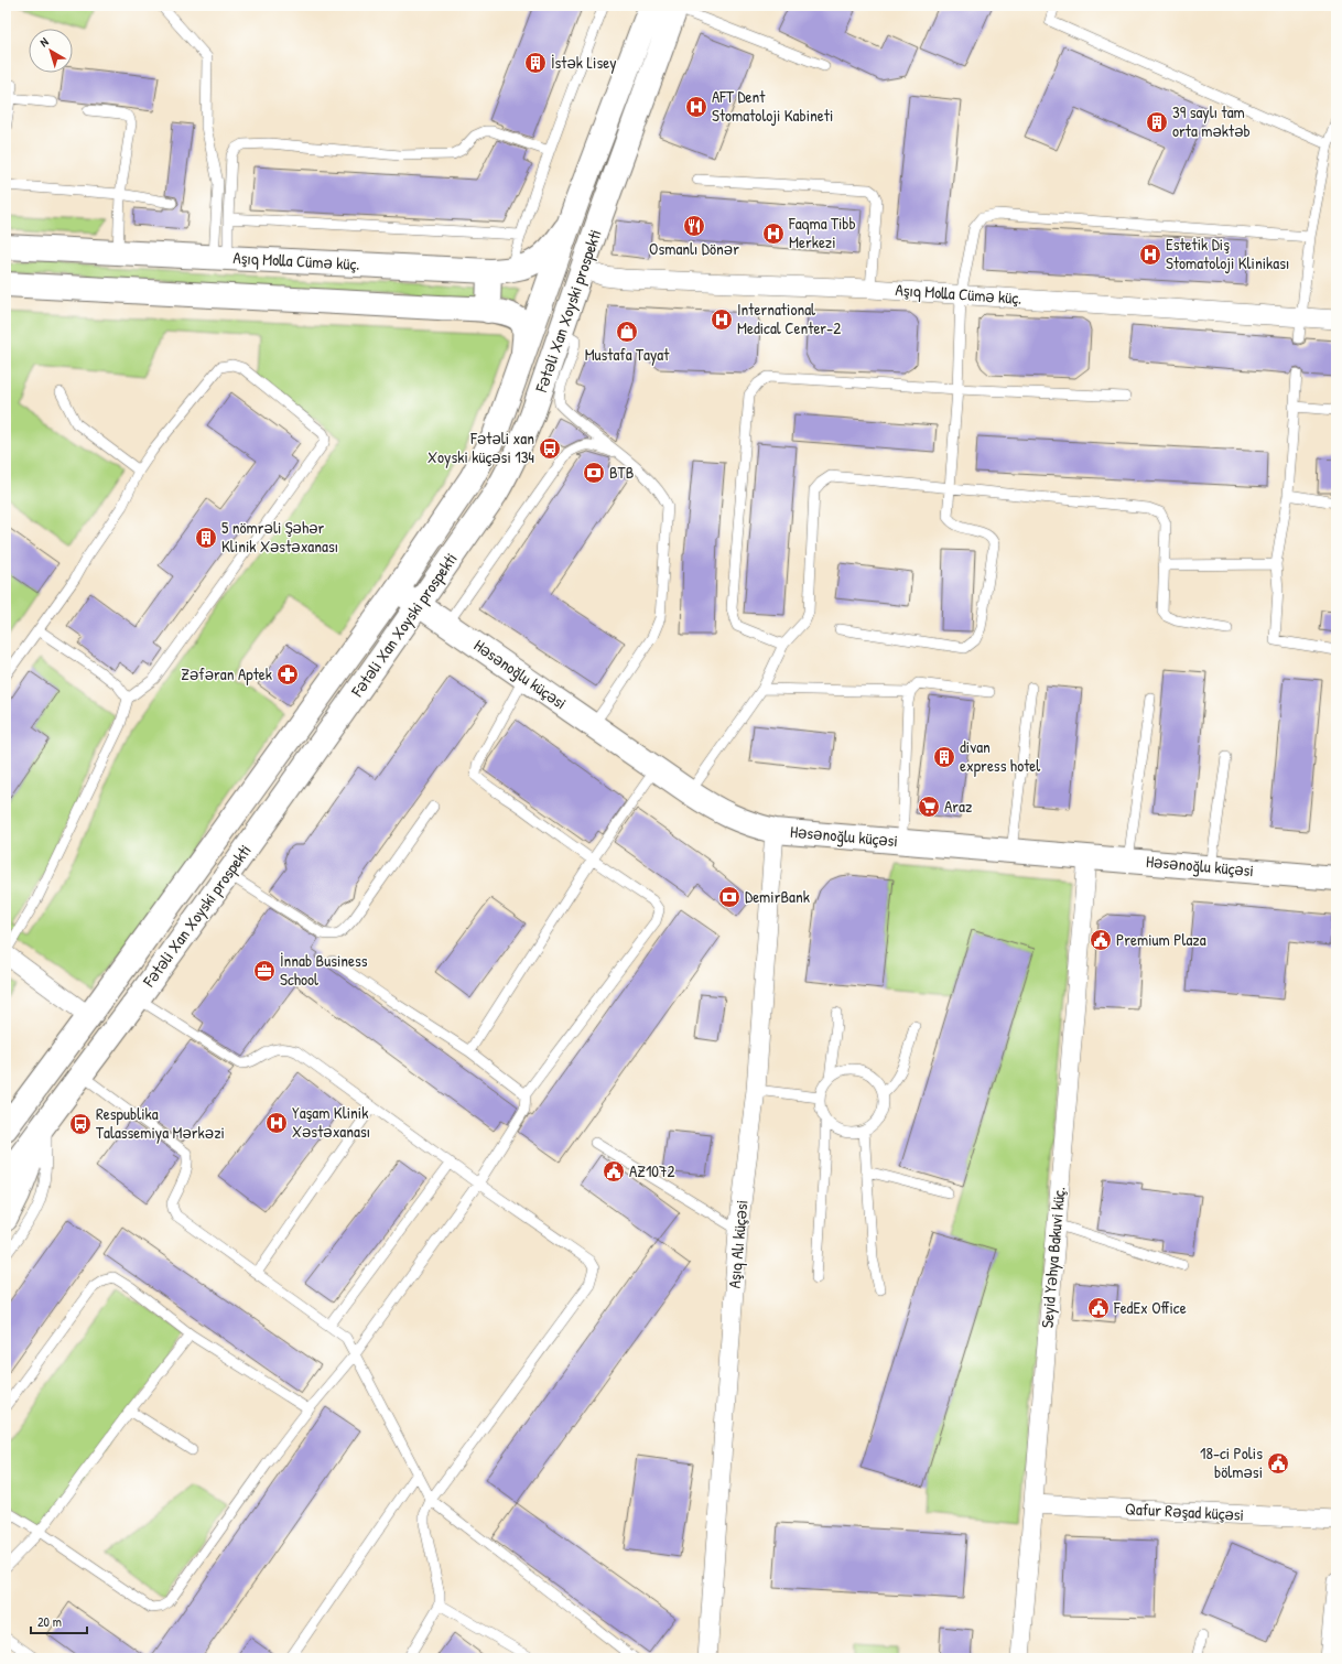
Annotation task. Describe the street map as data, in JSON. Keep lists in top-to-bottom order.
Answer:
{
  "streets": {
    "main road": ["Aşıq Molla Cümə küç.", "Fətəli Xan Xoyski prospekti", "Həsənoğlu küçəsi"],
    "street": ["Aşıq Alı küçəsi", "Seyid Yəhya Bakuvi küç.", "Qafur Rəşad küçəsi"]
  },
  "crossings": [
    ["Aşıq Molla Cümə küç.", "Fətəli Xan Xoyski prospekti"],
    ["Fətəli Xan Xoyski prospekti", "Həsənoğlu küçəsi"],
    ["Həsənoğlu küçəsi", "Aşıq Alı küçəsi"],
    ["Həsənoğlu küçəsi", "Seyid Yəhya Bakuvi küç."],
    ["Seyid Yəhya Bakuvi küç.", "Qafur Rəşad küçəsi"]
  ],
  "places": {
    "building": [
      "İstək Lisey",
      "39 saylı tam orta məktəb",
      "5 nömrəli Şəhər Klinik Xəstəxanası",
      "divan express hotel"
    ],
    "hospital": [
      "AFT Dent Stomatoloji Kabineti",
      "Faqma Tibb Merkezi",
      "Estetik Diş Stomatoloji Klinikası",
      "International Medical Center-2",
      "Yaşam Klinik Xəstəxanası"
    ],
    "restaurant": ["Osmanlı Dönər"],
    "shop": ["Mustafa Tayat"],
    "bus stop": ["Fətəli xan Xoyski küçəsi 134", "Respublika Talassemiya Mərkəzi"],
    "bank": ["BTB", "DemirBank"],
    "pharmacy": ["Zəfəran Aptek"],
    "supermarket": ["Araz"],
    "public building": [
      "Premium Plaza",
      "AZ1072",
      "FedEx Office",
      "18-ci Polis bölməsi"
    ],
    "office": ["İnnab Business School"]
  },
  "scale_bar": "20 m",
  "north": "top left"
}
